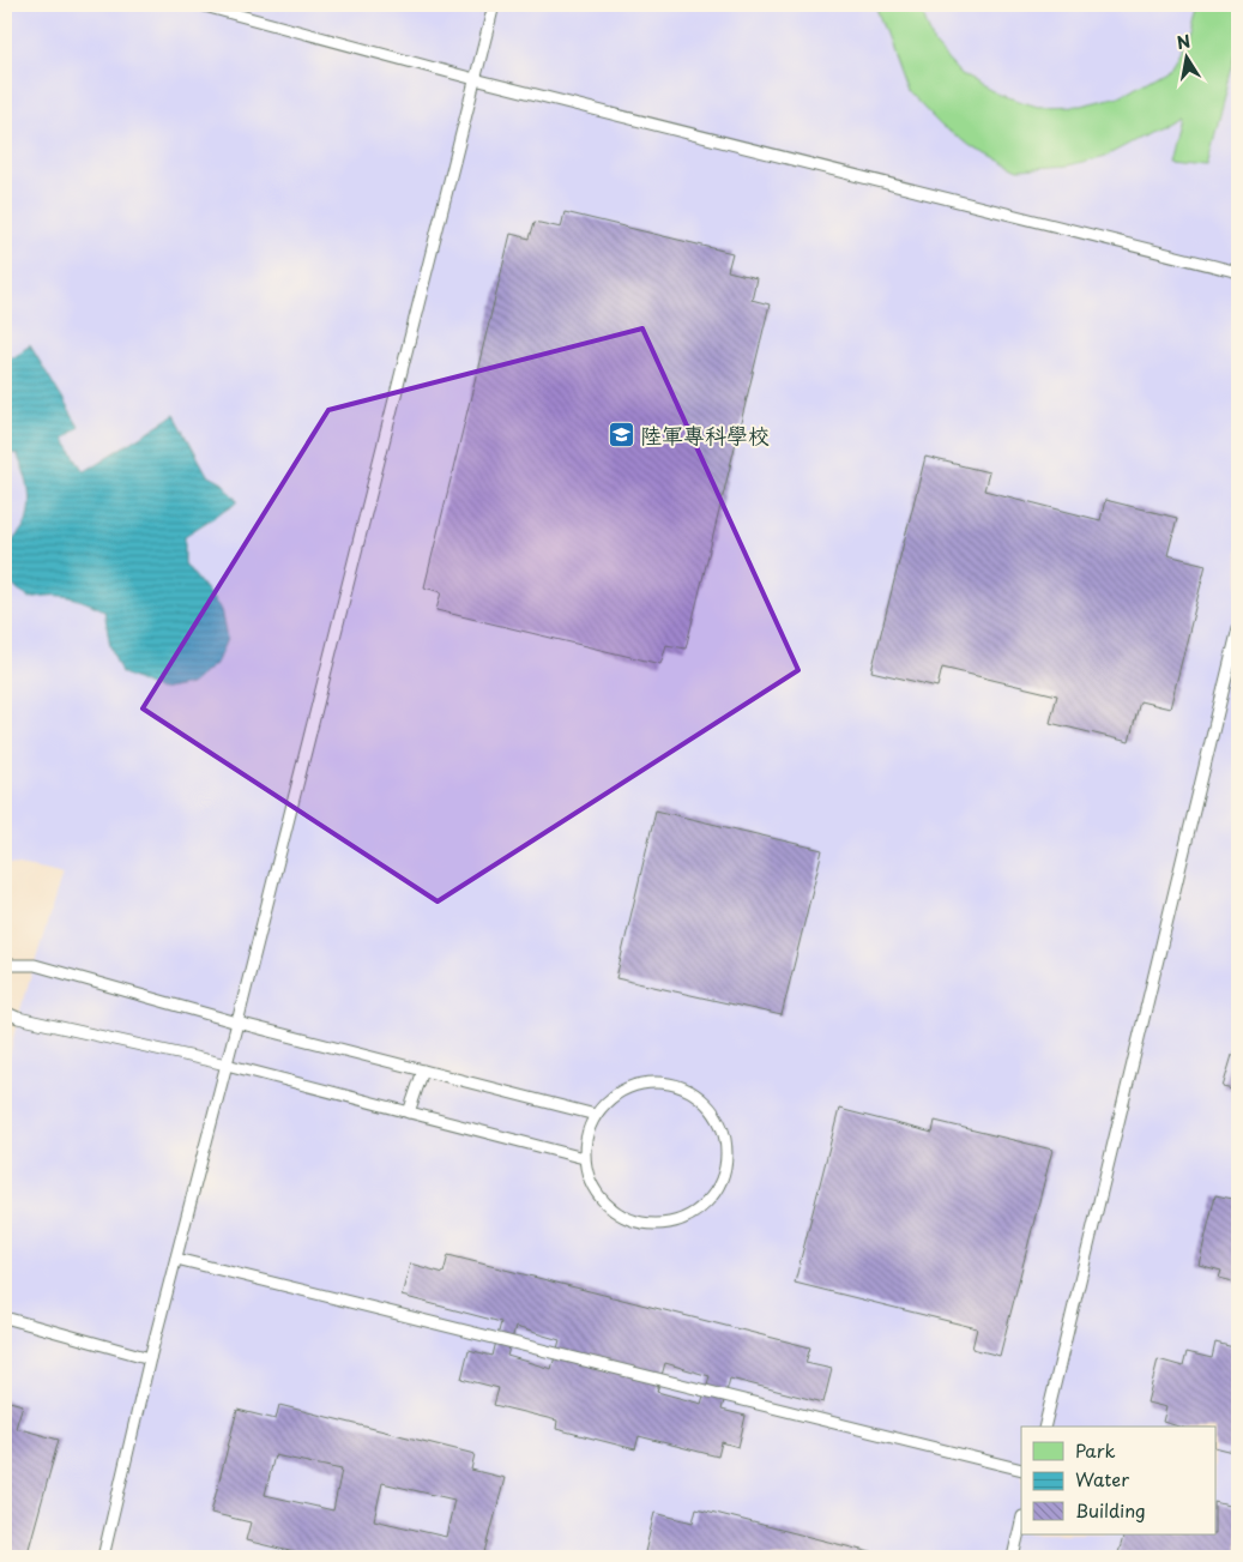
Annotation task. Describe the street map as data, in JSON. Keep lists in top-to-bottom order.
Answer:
{
  "places": {
    "school or university": ["陸軍專科學校"]
  },
  "legend": ["Park", "Water", "Building"],
  "north": "top"
}
